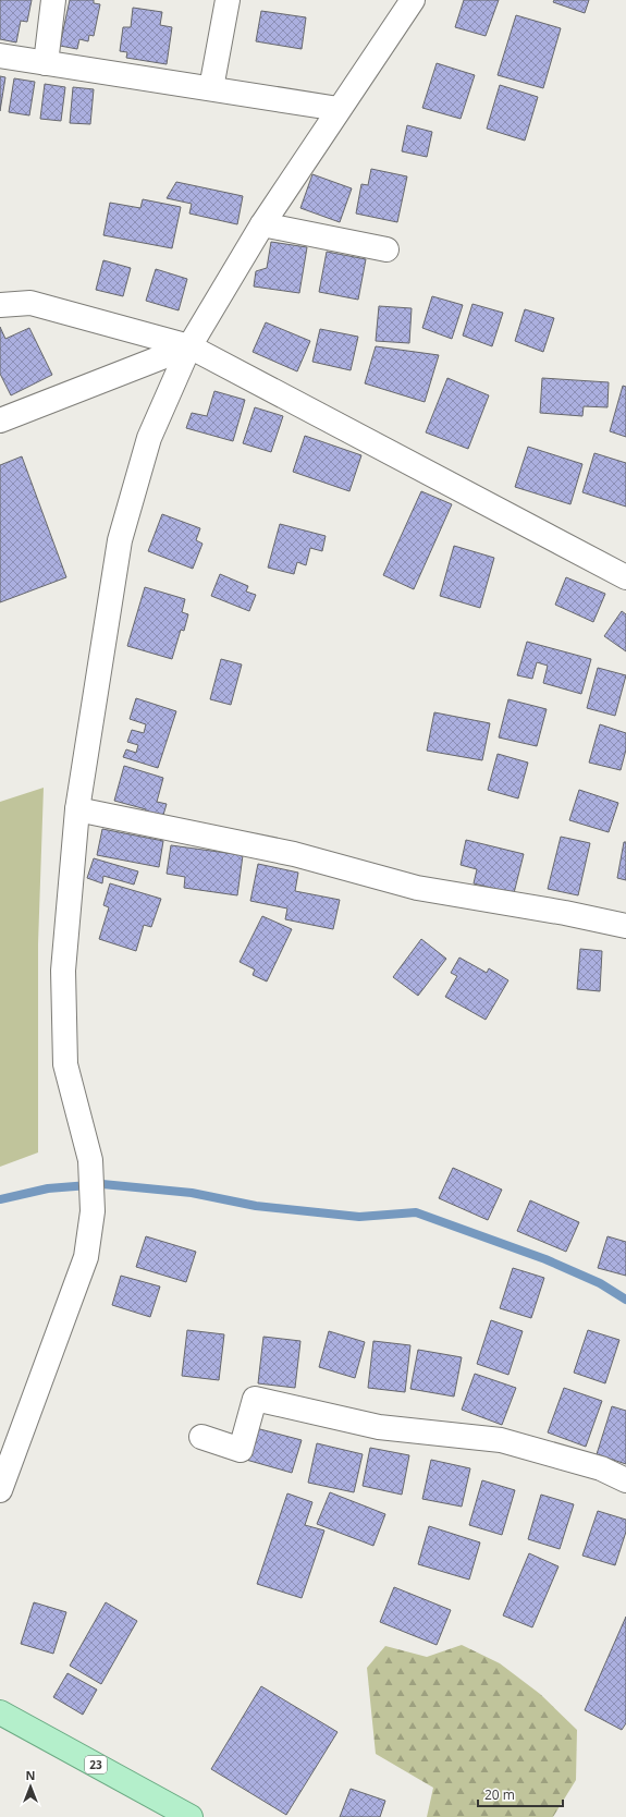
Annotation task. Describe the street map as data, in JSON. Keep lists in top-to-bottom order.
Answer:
{
  "streets": {
    "main road": ["23"]
  },
  "scale_bar": "20 m",
  "north": "top"
}
